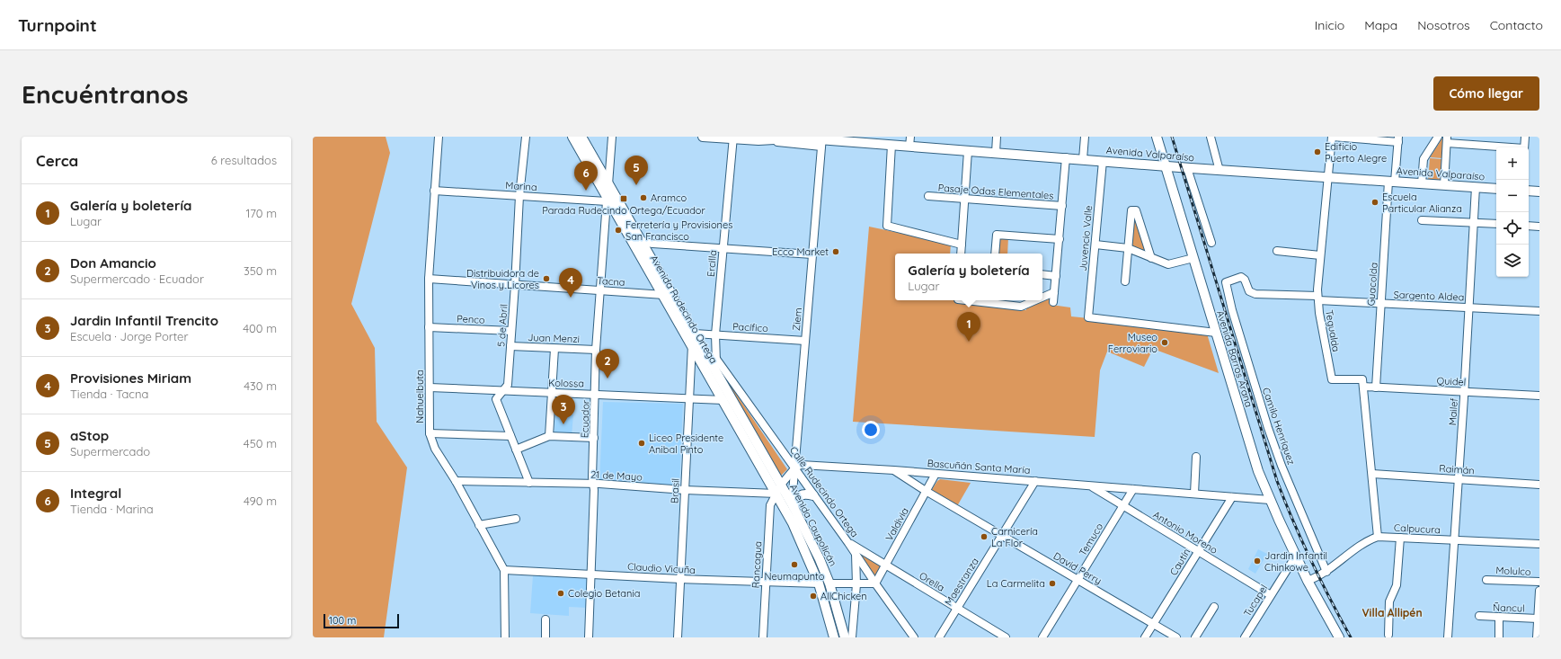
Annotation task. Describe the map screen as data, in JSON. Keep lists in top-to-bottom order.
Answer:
{
  "streets": {
    "main road": [
      "Avenida Valparaíso",
      "Avenida Rudecindo Ortega",
      "Avenida Barros Arana",
      "Avenida Caupolicán"
    ],
    "street": [
      "Marina",
      "Pasaje Odas Elementales",
      "Juvencio Valle",
      "Ercilla",
      "Tacna",
      "Guacolda",
      "Sargento Aldea",
      "Penco",
      "Ziem",
      "5 de Abril",
      "Pacífico",
      "Tegualda",
      "Juan Menzi",
      "Quidel",
      "Kolossa",
      "Nahuelbuta",
      "Mailef",
      "Ecuador",
      "Camilo Henríquez",
      "Bascuñán Santa María",
      "Raimán",
      "21 de Mayo",
      "Brasil",
      "Calle Rudecindo Ortega",
      "Valdivia",
      "Calpucura",
      "Antonio Moreno",
      "Temuco",
      "Cautín",
      "Rancagua",
      "Claudio Vicuña",
      "David Perry",
      "Molulco",
      "Orella",
      "Maestranza",
      "Tucapel",
      "Ñancul"
    ]
  },
  "crossings": [
    ["Avenida Valparaíso", "Juvencio Valle"],
    ["Avenida Valparaíso", "Ercilla"],
    ["Avenida Valparaíso", "Guacolda"],
    ["Avenida Valparaíso", "Ziem"],
    ["Avenida Valparaíso", "Tegualda"],
    ["Avenida Valparaíso", "Avenida Barros Arana"],
    ["Avenida Valparaíso", "Mailef"],
    ["Marina", "Avenida Rudecindo Ortega"],
    ["Marina", "5 de Abril"],
    ["Marina", "Nahuelbuta"],
    ["Marina", "Ecuador"],
    ["Juvencio Valle", "Avenida Barros Arana"],
    ["Ercilla", "Avenida Rudecindo Ortega"],
    ["Ercilla", "Pacífico"],
    ["Ercilla", "Calle Rudecindo Ortega"],
    ["Tacna", "Avenida Rudecindo Ortega"],
    ["Tacna", "5 de Abril"],
    ["Tacna", "Nahuelbuta"],
    ["Tacna", "Ecuador"],
    ["Guacolda", "Sargento Aldea"],
    ["Guacolda", "Quidel"],
    ["Sargento Aldea", "Tegualda"],
    ["Sargento Aldea", "Mailef"],
    ["Sargento Aldea", "Camilo Henríquez"],
    ["Avenida Rudecindo Ortega", "Pacífico"],
    ["Avenida Rudecindo Ortega", "Kolossa"],
    ["Avenida Rudecindo Ortega", "Ecuador"],
    ["Avenida Rudecindo Ortega", "21 de Mayo"],
    ["Avenida Rudecindo Ortega", "Brasil"],
    ["Avenida Rudecindo Ortega", "Avenida Caupolicán"],
    ["Avenida Rudecindo Ortega", "Rancagua"],
    ["Penco", "5 de Abril"],
    ["Penco", "Nahuelbuta"],
    ["Ziem", "Pacífico"],
    ["Ziem", "Bascuñán Santa María"],
    ["Ziem", "Calle Rudecindo Ortega"],
    ["Ziem", "Avenida Caupolicán"],
    ["5 de Abril", "Juan Menzi"],
    ["5 de Abril", "Kolossa"],
    ["5 de Abril", "21 de Mayo"],
    ["Tegualda", "Quidel"],
    ["Juan Menzi", "Ecuador"],
    ["Avenida Barros Arana", "Bascuñán Santa María"],
    ["Avenida Barros Arana", "Calpucura"],
    ["Avenida Barros Arana", "Tucapel"],
    ["Quidel", "Mailef"],
    ["Kolossa", "Nahuelbuta"],
    ["Kolossa", "Ecuador"],
    ["Kolossa", "Brasil"],
    ["Nahuelbuta", "21 de Mayo"],
    ["Nahuelbuta", "Claudio Vicuña"],
    ["Mailef", "Raimán"],
    ["Mailef", "Calpucura"],
    ["Ecuador", "21 de Mayo"],
    ["Ecuador", "Claudio Vicuña"],
    ["Camilo Henríquez", "Calpucura"],
    ["Bascuñán Santa María", "Calle Rudecindo Ortega"],
    ["Bascuñán Santa María", "Valdivia"],
    ["Bascuñán Santa María", "Antonio Moreno"],
    ["Bascuñán Santa María", "Temuco"],
    ["Bascuñán Santa María", "Cautín"],
    ["Bascuñán Santa María", "David Perry"],
    ["Bascuñán Santa María", "Maestranza"],
    ["21 de Mayo", "Brasil"],
    ["21 de Mayo", "Avenida Caupolicán"],
    ["21 de Mayo", "Rancagua"],
    ["Brasil", "Claudio Vicuña"],
    ["Calle Rudecindo Ortega", "Valdivia"],
    ["Calle Rudecindo Ortega", "Orella"],
    ["Valdivia", "David Perry"],
    ["Valdivia", "Orella"],
    ["Avenida Caupolicán", "Rancagua"],
    ["Avenida Caupolicán", "Claudio Vicuña"],
    ["Antonio Moreno", "Temuco"],
    ["Antonio Moreno", "Cautín"],
    ["Antonio Moreno", "Tucapel"],
    ["Temuco", "David Perry"],
    ["Cautín", "David Perry"],
    ["Rancagua", "Claudio Vicuña"],
    ["David Perry", "Maestranza"],
    ["Orella", "Maestranza"]
  ],
  "districts": ["Villa Allipén"],
  "places": {
    "other": [
      "Edificio Puerto Alegre",
      "Aramco",
      "Escuela Particular Alianza",
      "Ferretería y Provisiones San Francisco",
      "Ecco Market",
      "Distribuidora de Vinos y Licores",
      "Museo Ferroviario",
      "Liceo Presidente Anibal Pinto",
      "Carnicería La Flor",
      "Jardin Infantil Chinkowe",
      "Neumapunto",
      "La Carmelita",
      "Colegio Betania",
      "AllChicken"
    ],
    "transit": ["Parada Rudecindo Ortega/Ecuador"]
  },
  "scale_bar": "100 m",
  "page": {
    "header": "Turnpoint",
    "nav": [
      "Inicio",
      "Mapa",
      "Nosotros",
      "Contacto"
    ],
    "buttons": "Cómo llegar",
    "title": "Encuéntranos",
    "heading": ["Cerca", "6 resultados"],
    "map_buttons": ["+", "−"],
    "pins": [
      "5",
      "6",
      "4",
      "1",
      "2",
      "3"
    ],
    "list": [
      {
        "mark": "1",
        "name": "Galería y boletería",
        "note": "Lugar",
        "value": "170 m"
      },
      {
        "mark": "2",
        "name": "Don Amancio",
        "note": "Supermercado · Ecuador",
        "value": "350 m"
      },
      {
        "mark": "3",
        "name": "Jardin Infantil Trencito",
        "note": "Escuela · Jorge Porter",
        "value": "400 m"
      },
      {
        "mark": "4",
        "name": "Provisiones Miriam",
        "note": "Tienda · Tacna",
        "value": "430 m"
      },
      {
        "mark": "5",
        "name": "aStop",
        "note": "Supermercado",
        "value": "450 m"
      },
      {
        "mark": "6",
        "name": "Integral",
        "note": "Tienda · Marina",
        "value": "490 m"
      }
    ],
    "popup": ["Galería y boletería", "Lugar"],
    "scale": "100 m"
  }
}
